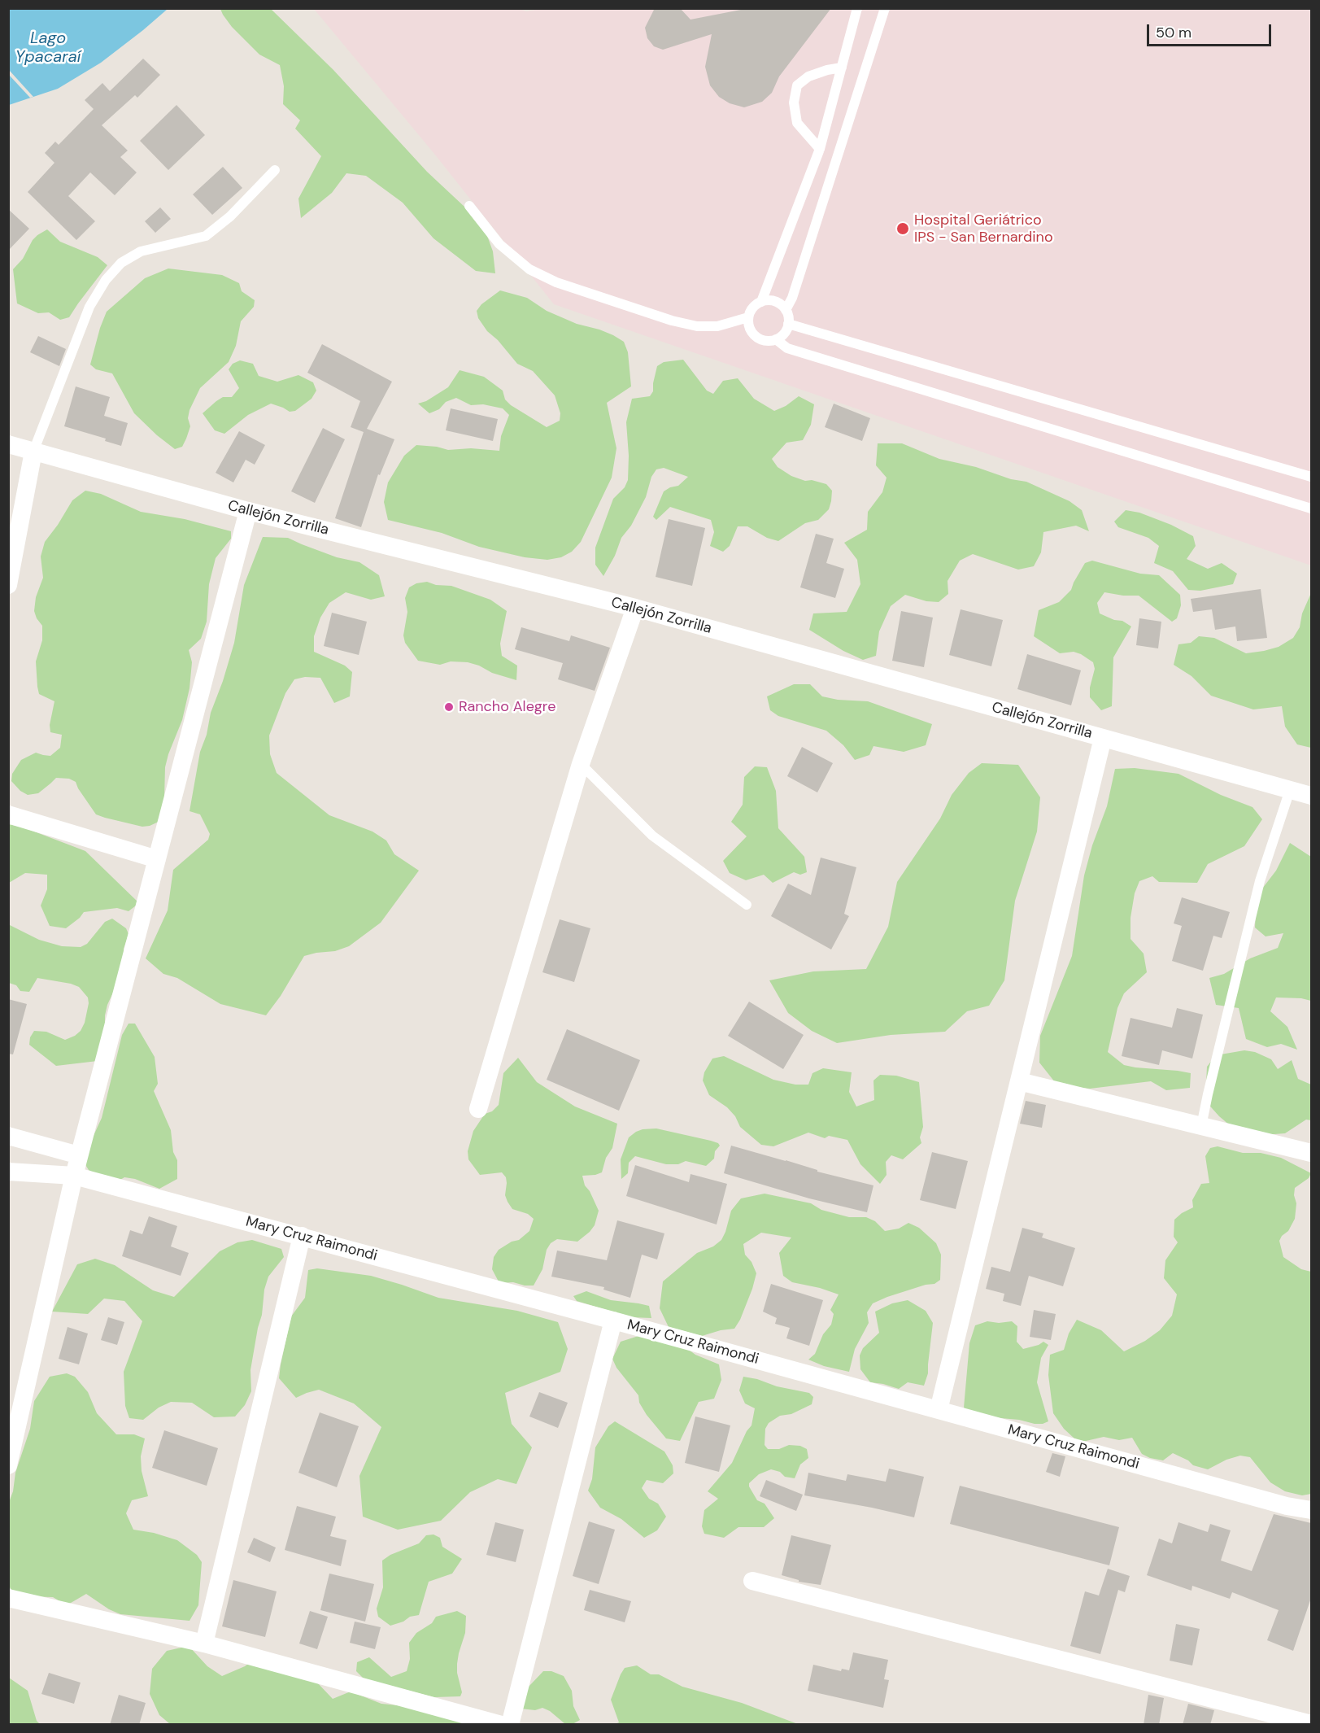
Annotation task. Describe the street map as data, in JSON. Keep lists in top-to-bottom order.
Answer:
{
  "streets": {
    "street": ["Callejón Zorrilla", "Mary Cruz Raimondi"]
  },
  "water": ["Lago Ypacaraí"],
  "places": ["Hospital Geriátrico IPS - San Bernardino", "Rancho Alegre"],
  "scale_bar": "50 m"
}
